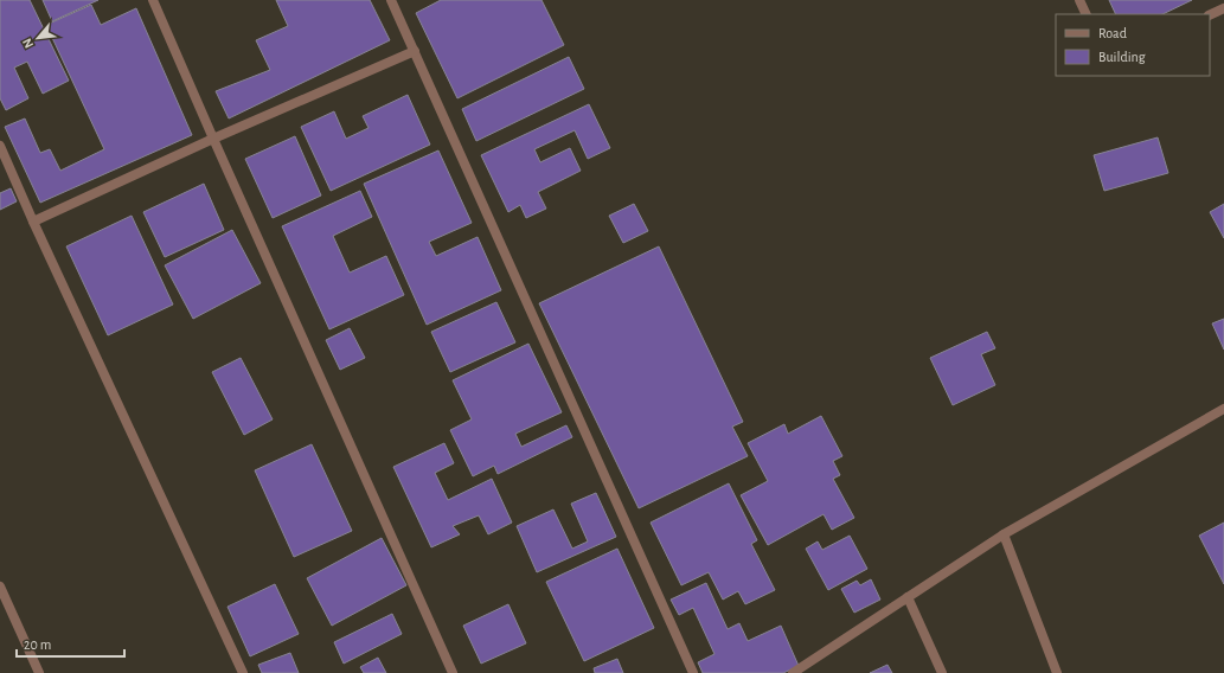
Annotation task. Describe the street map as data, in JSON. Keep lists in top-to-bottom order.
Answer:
{
  "legend": ["Road", "Building"],
  "scale_bar": "20 m",
  "north": "bottom left"
}
